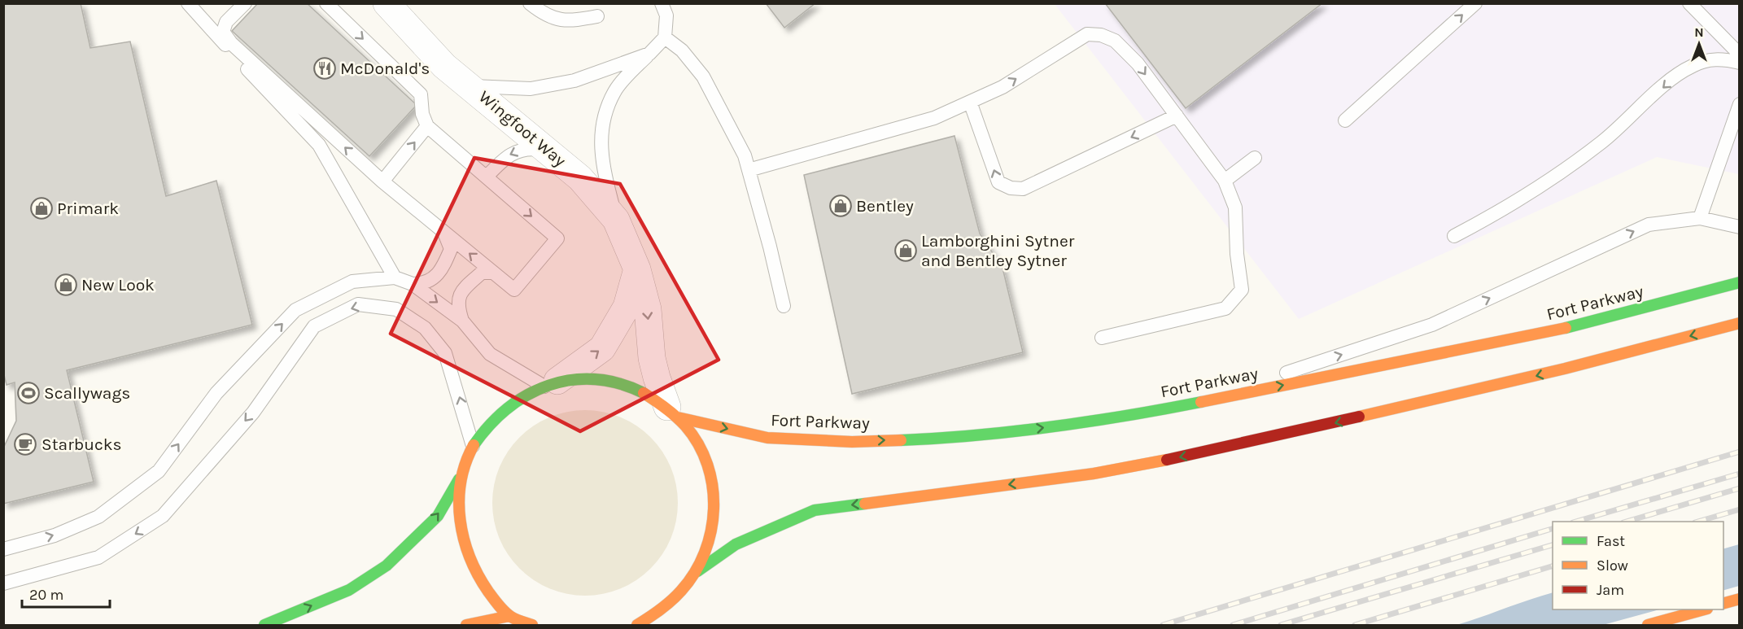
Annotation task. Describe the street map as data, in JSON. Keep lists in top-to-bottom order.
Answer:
{
  "streets": {
    "main road": ["Fort Parkway"],
    "street": ["Wingfoot Way"]
  },
  "crossings": [
    ["Wingfoot Way", "Fort Parkway"]
  ],
  "places": {
    "restaurant": ["McDonald's"],
    "shop": [
      "Bentley",
      "Primark",
      "Lamborghini Sytner and Bentley Sytner",
      "New Look"
    ],
    "sports": ["Scallywags"],
    "cafe": ["Starbucks"]
  },
  "legend": ["Fast", "Slow", "Jam"],
  "scale_bar": "20 m",
  "north": "top"
}
